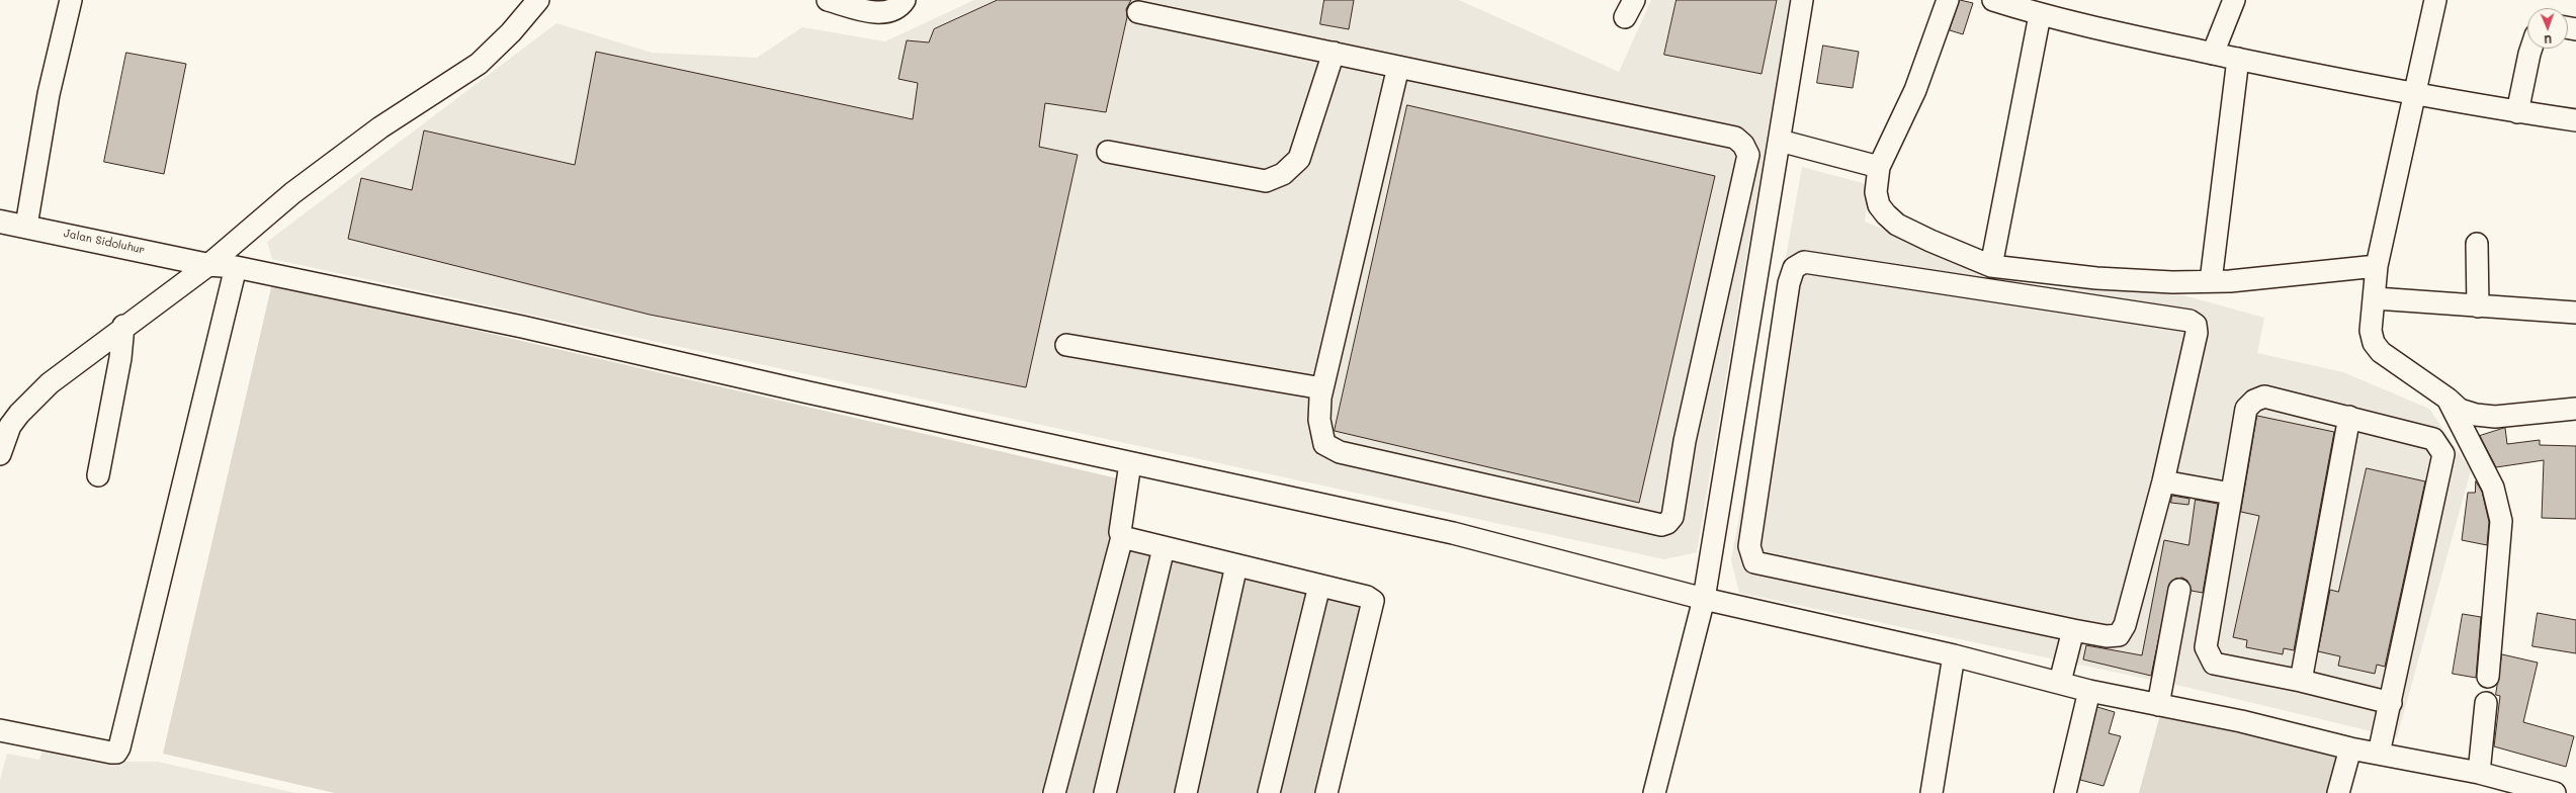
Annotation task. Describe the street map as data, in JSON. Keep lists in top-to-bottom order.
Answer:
{
  "streets": {
    "main road": ["Jalan Sidoluhur"]
  },
  "north": "bottom"
}
